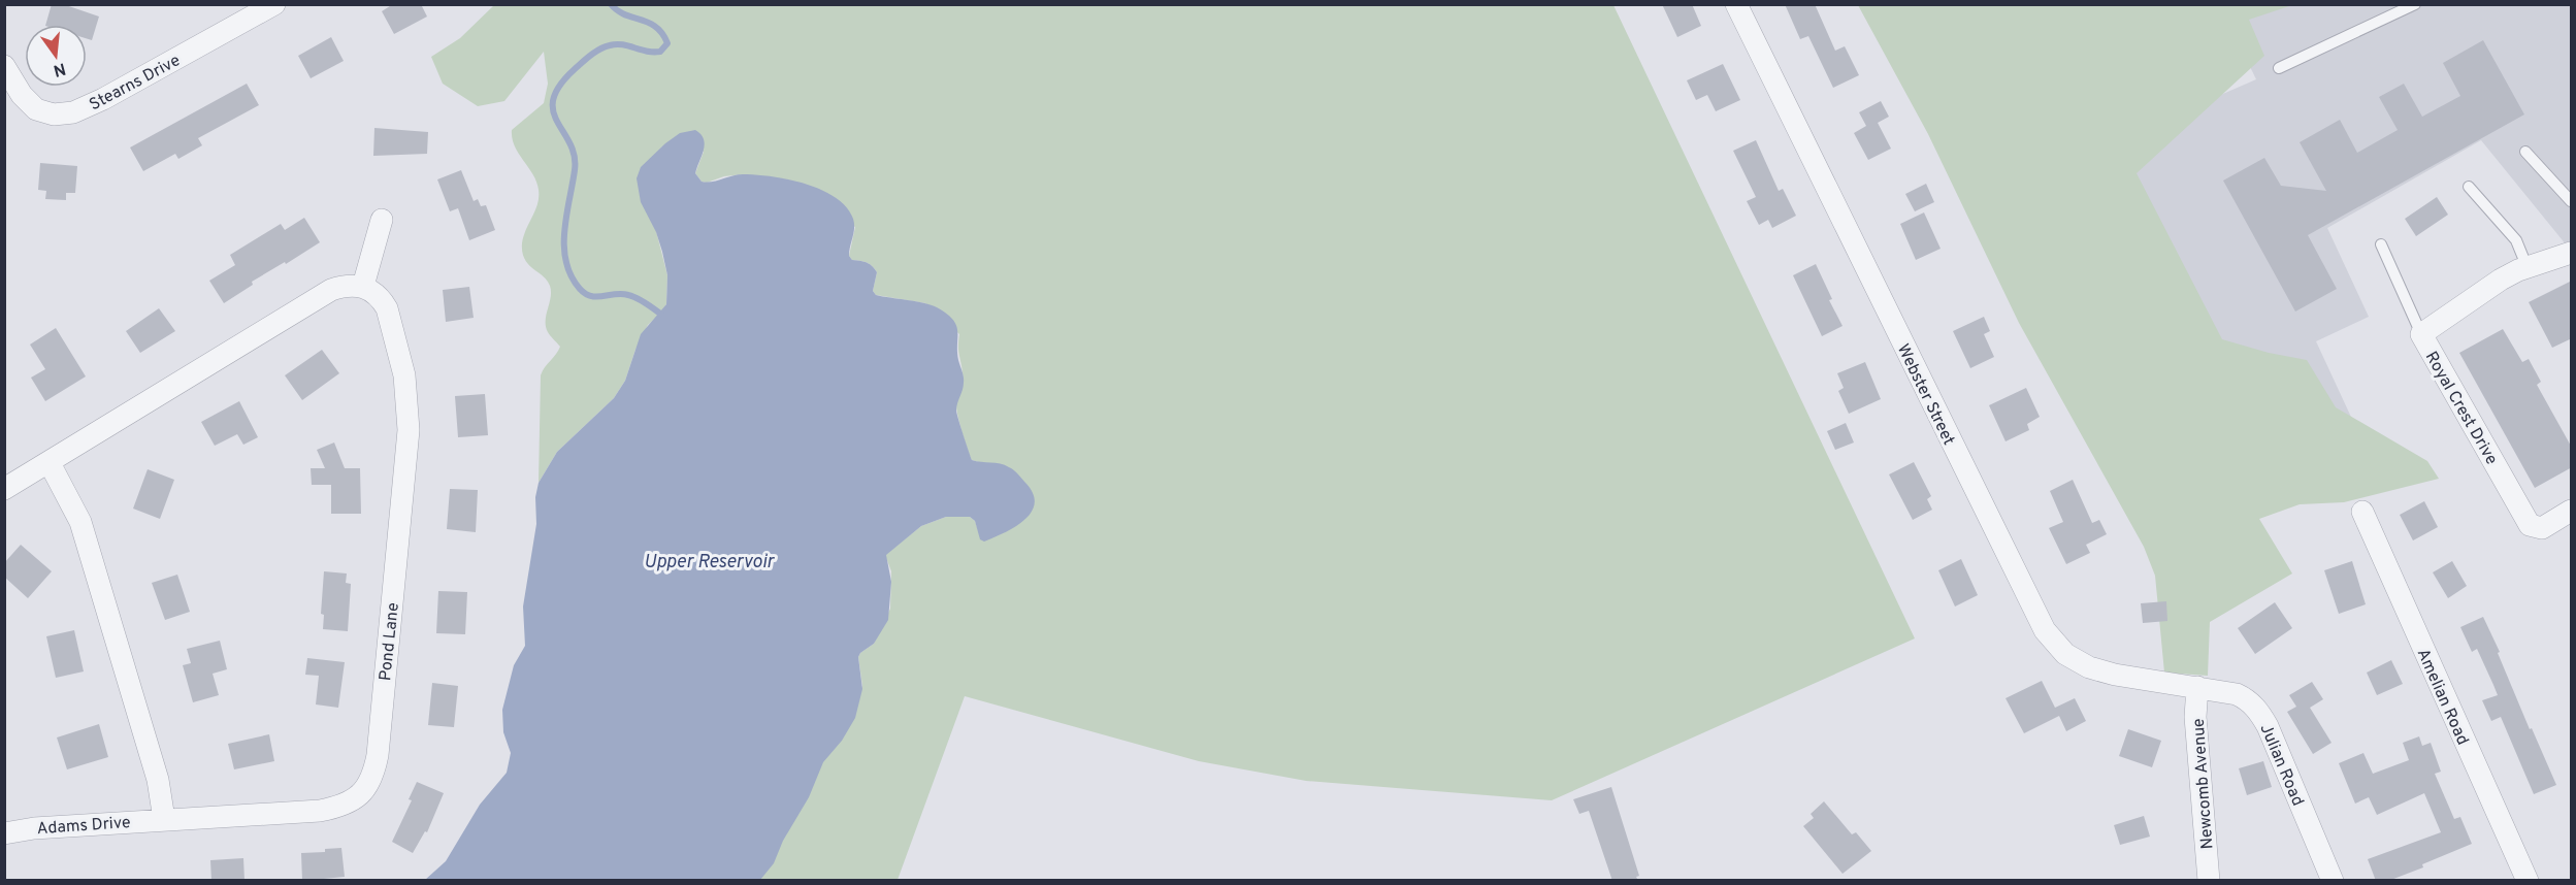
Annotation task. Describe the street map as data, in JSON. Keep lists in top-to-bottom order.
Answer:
{
  "streets": {
    "street": [
      "Stearns Drive",
      "Webster Street",
      "Royal Crest Drive",
      "Pond Lane",
      "Amelian Road",
      "Julian Road",
      "Newcomb Avenue",
      "Adams Drive"
    ]
  },
  "crossings": [
    ["Webster Street", "Julian Road"],
    ["Webster Street", "Newcomb Avenue"],
    ["Pond Lane", "Adams Drive"],
    ["Julian Road", "Newcomb Avenue"]
  ],
  "water": ["Upper Reservoir"],
  "north": "bottom"
}
